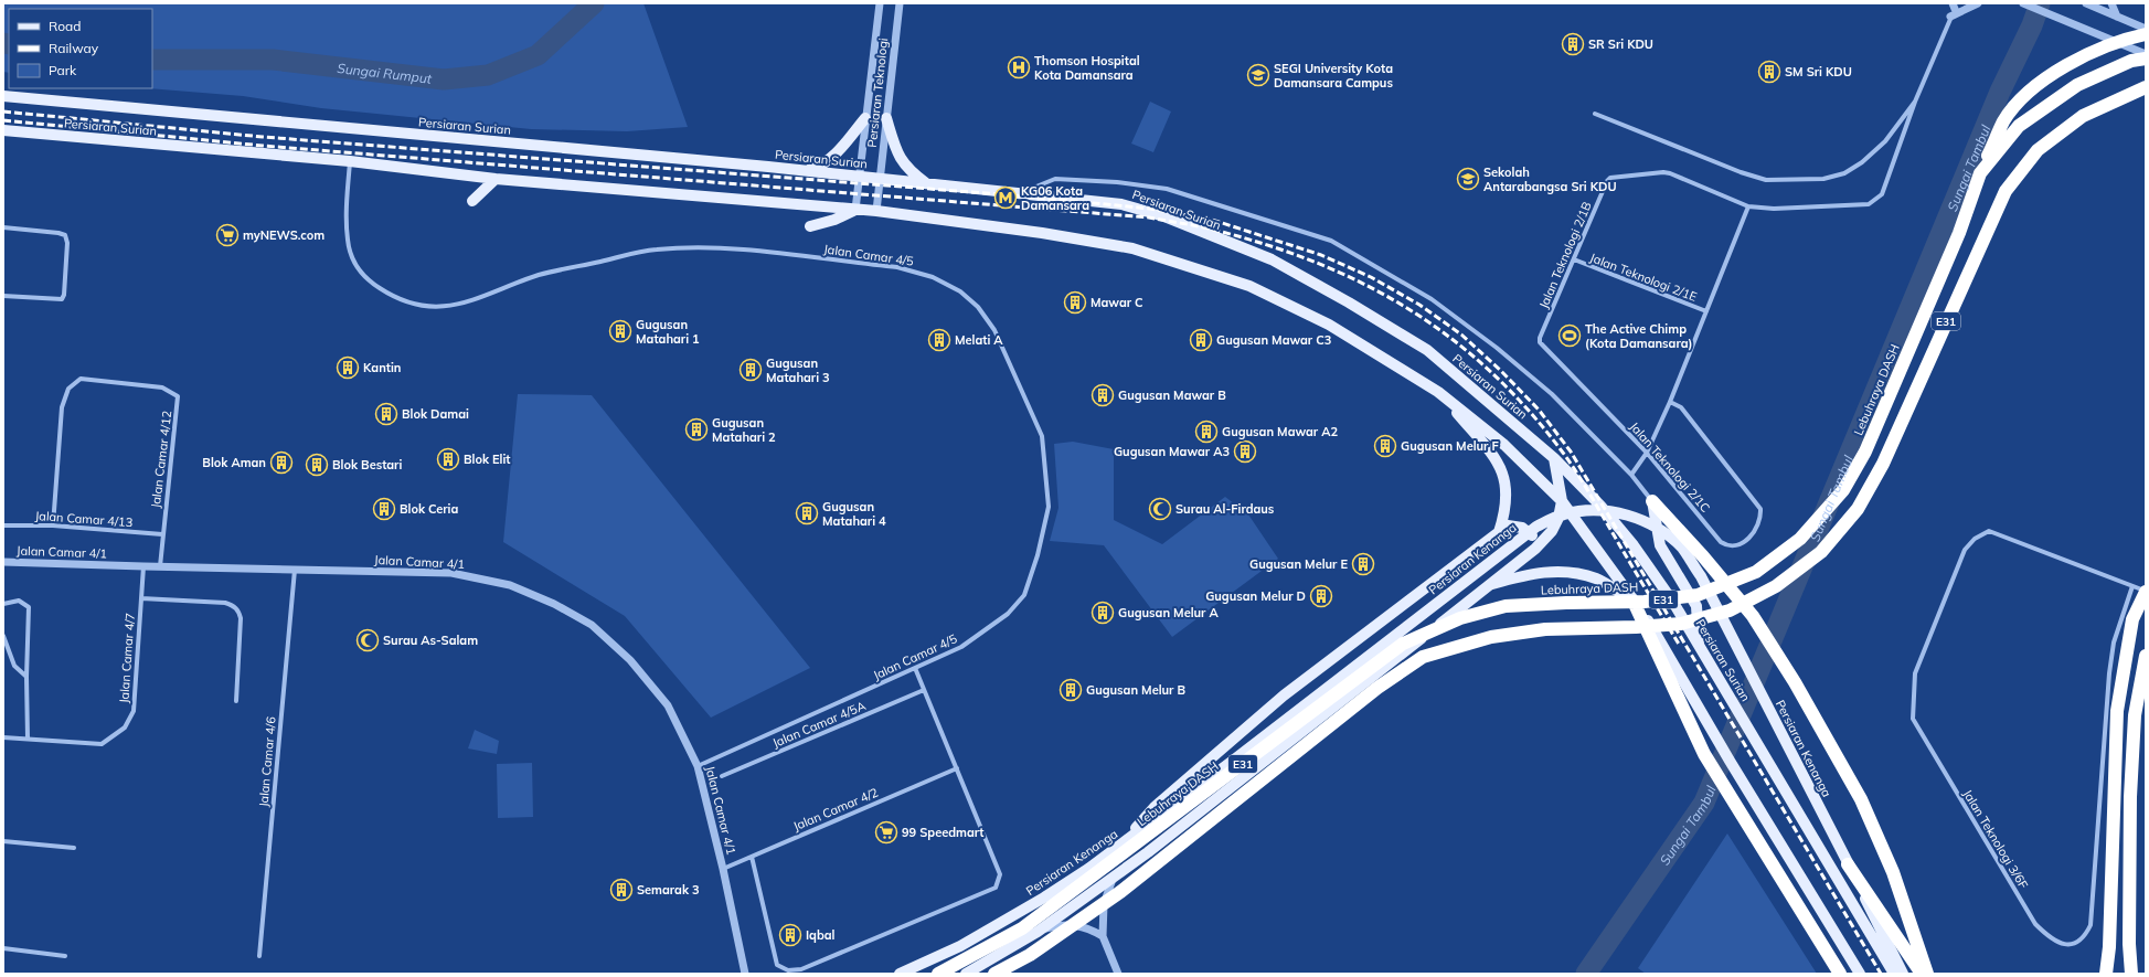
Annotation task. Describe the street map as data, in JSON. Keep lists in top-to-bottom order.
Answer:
{
  "streets": {
    "highway": ["E31", "Lebuhraya DASH"],
    "main road": ["Persiaran Surian", "Persiaran Kenanga"],
    "street": [
      "Persiaran Teknologi",
      "Jalan Camar 4/5",
      "Jalan Teknologi 2/1B",
      "Jalan Teknologi 2/1E",
      "Jalan Camar 4/12",
      "Jalan Teknologi 2/1C",
      "Jalan Camar 4/13",
      "Jalan Camar 4/1",
      "Jalan Camar 4/7",
      "Jalan Camar 4/5A",
      "Jalan Camar 4/6",
      "Jalan Camar 4/2",
      "Jalan Teknologi 3/6F"
    ]
  },
  "crossings": [
    ["Persiaran Teknologi", "Persiaran Surian"],
    ["Persiaran Surian", "Jalan Camar 4/5"],
    ["Jalan Camar 4/5", "Jalan Camar 4/1"],
    ["Jalan Teknologi 2/1B", "Jalan Teknologi 2/1E"],
    ["Jalan Teknologi 2/1B", "Jalan Teknologi 2/1C"],
    ["Jalan Camar 4/12", "Jalan Camar 4/13"],
    ["Jalan Camar 4/12", "Jalan Camar 4/1"],
    ["Jalan Camar 4/1", "Jalan Camar 4/7"],
    ["Jalan Camar 4/1", "Jalan Camar 4/6"],
    ["Jalan Camar 4/1", "Jalan Camar 4/2"]
  ],
  "water": ["Sungai Rumput", "Sungai Tambul"],
  "places": {
    "building": [
      "SR Sri KDU",
      "SM Sri KDU",
      "Mawar C",
      "Gugusan Matahari 1",
      "Melati A",
      "Gugusan Mawar C3",
      "Kantin",
      "Gugusan Matahari 3",
      "Gugusan Mawar B",
      "Blok Damai",
      "Gugusan Matahari 2",
      "Gugusan Mawar A2",
      "Gugusan Melur F",
      "Gugusan Mawar A3",
      "Blok Elit",
      "Blok Aman",
      "Blok Bestari",
      "Blok Ceria",
      "Gugusan Matahari 4",
      "Gugusan Melur E",
      "Gugusan Melur D",
      "Gugusan Melur A",
      "Gugusan Melur B",
      "Semarak 3",
      "Iqbal"
    ],
    "hospital": ["Thomson Hospital Kota Damansara"],
    "school or university": ["SEGI University Kota Damansara Campus", "Sekolah Antarabangsa Sri KDU"],
    "metro station": ["KG06 Kota Damansara"],
    "supermarket": ["myNEWS.com", "99 Speedmart"],
    "sports": ["The Active Chimp (Kota Damansara)"],
    "mosque": ["Surau Al-Firdaus", "Surau As-Salam"]
  },
  "legend": ["Road", "Railway", "Park"]
}
